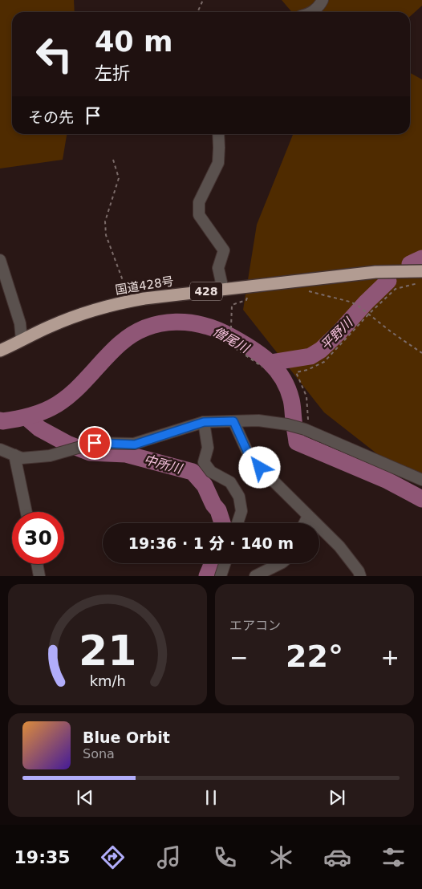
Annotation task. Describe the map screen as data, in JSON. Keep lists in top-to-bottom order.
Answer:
{
  "streets": {
    "highway": ["国道428号", "428"]
  },
  "water": ["平野川", "僧尾川", "中所川"],
  "page": {
    "turn": ["40 m", "左折"],
    "then": "その先",
    "limit": "30",
    "trip": "19:36 · 1 分 · 140 m",
    "tile": "エアコン",
    "heat": ["−", "22°", "+"],
    "song": ["Blue Orbit", "Sona"],
    "tabs": "19:35",
    "gauge": ["21", "km/h"]
  }
}
